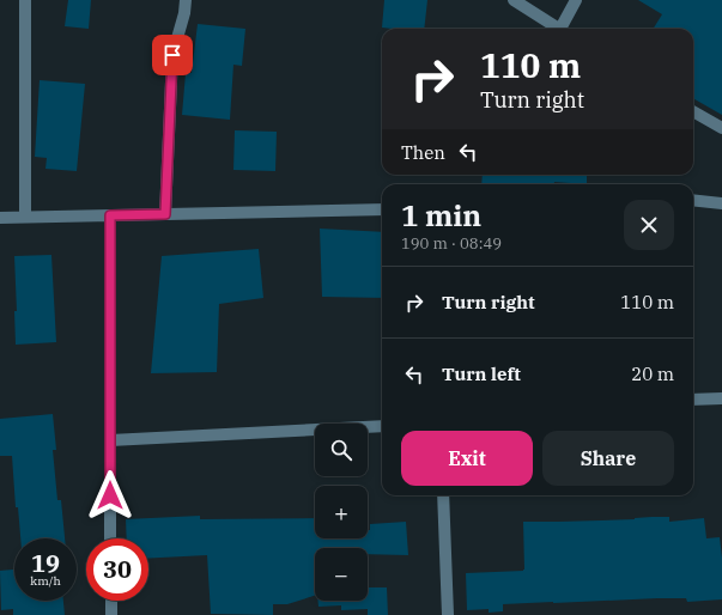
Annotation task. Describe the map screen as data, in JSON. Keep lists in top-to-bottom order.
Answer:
{
  "page": {
    "turn": ["110 m", "Turn right"],
    "then": "Then",
    "heading": ["1 min", "190 m · 08:49"],
    "list": [
      {
        "name": "Turn right",
        "value": "110 m"
      },
      {
        "name": "Turn left",
        "value": "20 m"
      }
    ],
    "buttons": ["Exit", "Share"],
    "map_buttons": ["+", "−"],
    "speed": "19 km/h",
    "limit": "30"
  }
}
